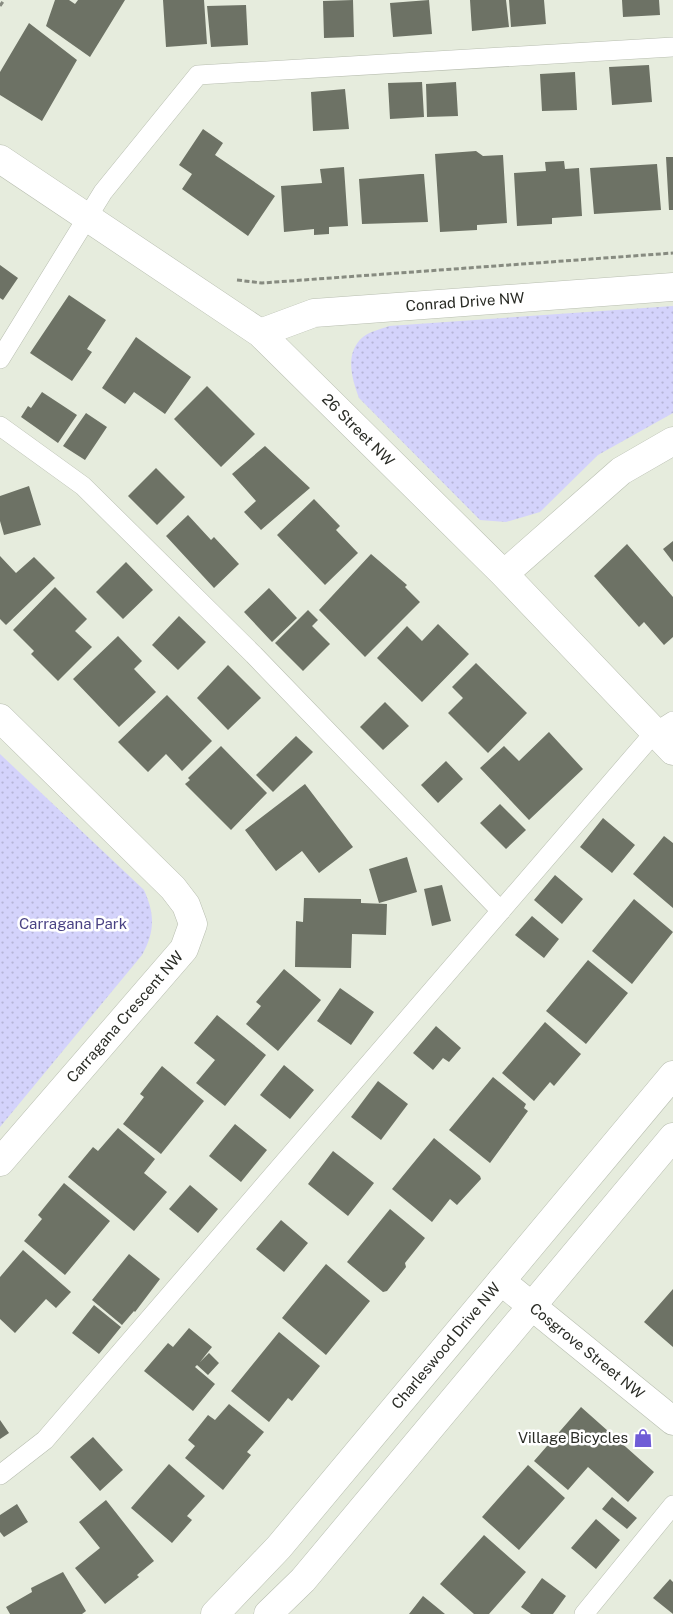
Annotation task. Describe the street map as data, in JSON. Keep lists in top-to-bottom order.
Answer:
{
  "streets": {
    "street": [
      "Conrad Drive NW",
      "26 Street NW",
      "Carragana Crescent NW",
      "Charleswood Drive NW",
      "Cosgrove Street NW"
    ]
  },
  "crossings": [
    ["Conrad Drive NW", "26 Street NW"],
    ["Charleswood Drive NW", "Cosgrove Street NW"]
  ],
  "parks": ["Carragana Park"],
  "places": {
    "shop": ["Village Bicycles"]
  }
}
